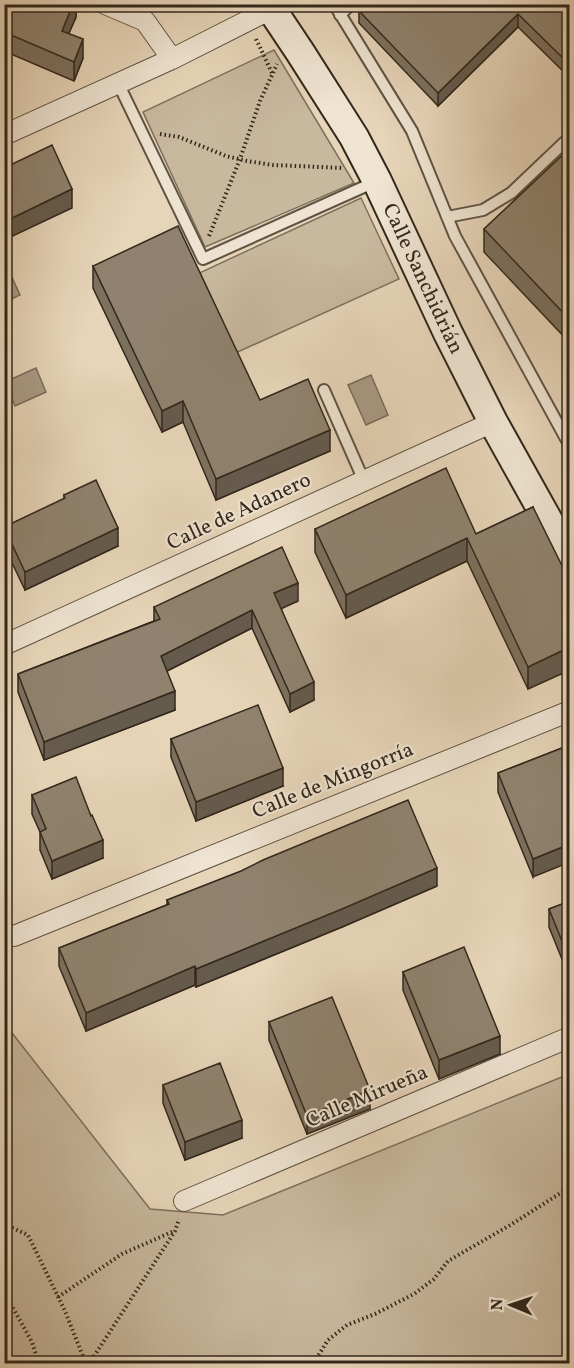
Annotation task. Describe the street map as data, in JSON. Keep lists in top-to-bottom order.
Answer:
{
  "streets": {
    "street": [
      "Calle Sanchidrián",
      "Calle de Adanero",
      "Calle de Mingorría",
      "Calle Mirueña"
    ]
  },
  "crossings": [
    ["Calle Sanchidrián", "Calle de Adanero"]
  ],
  "north": "left"
}
